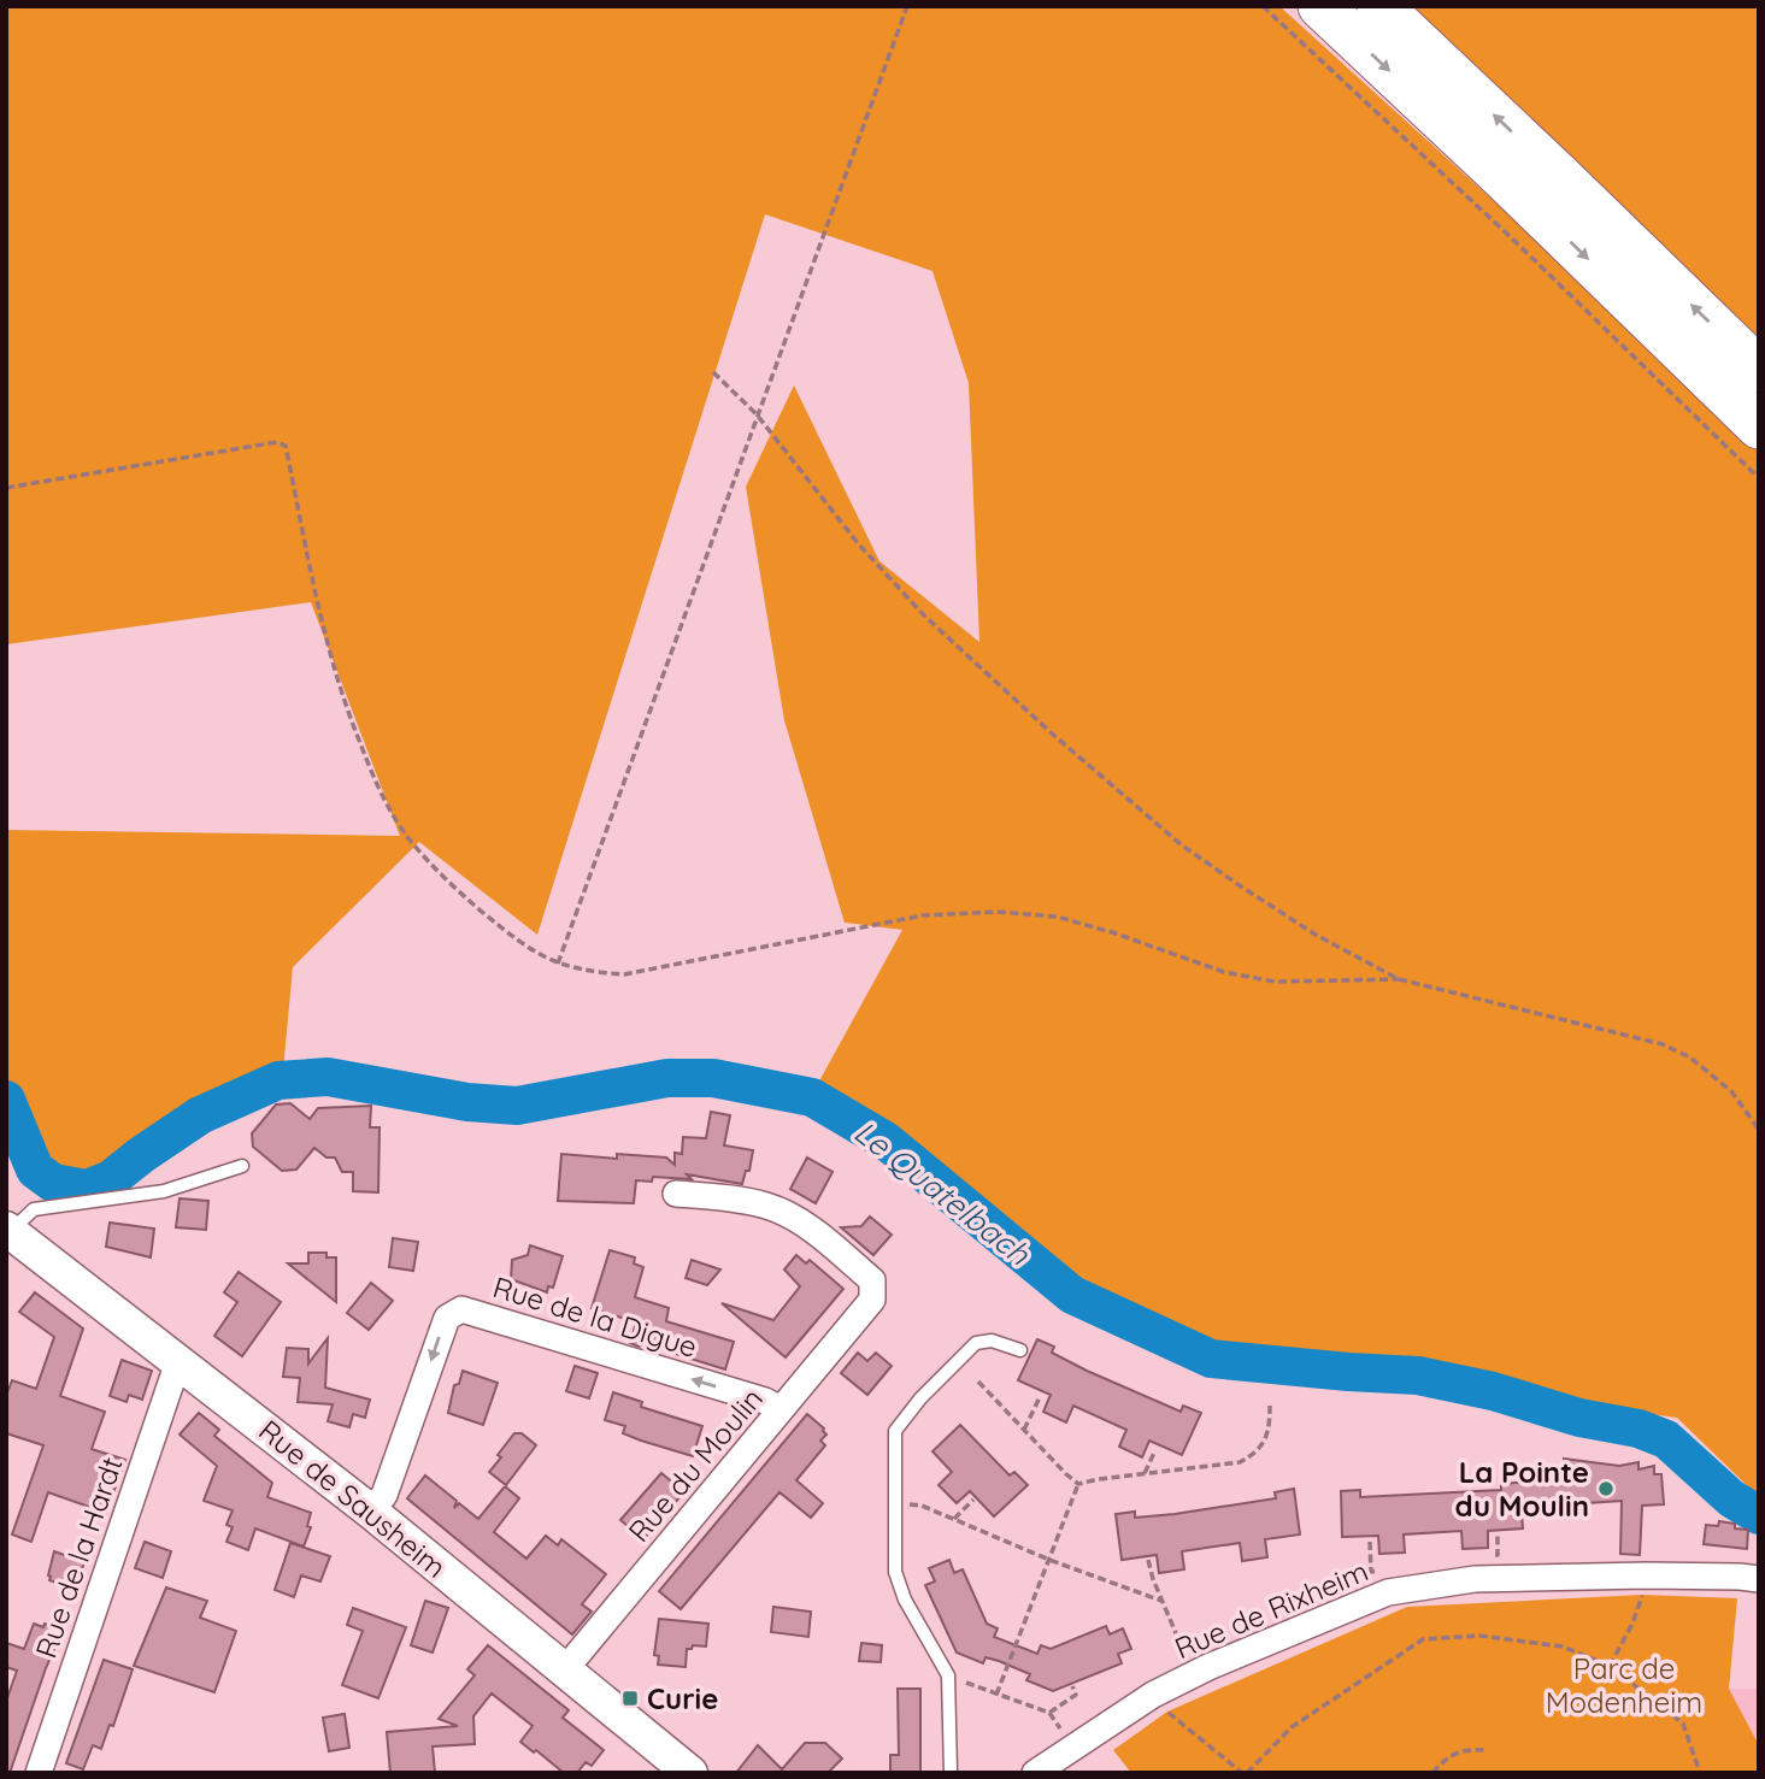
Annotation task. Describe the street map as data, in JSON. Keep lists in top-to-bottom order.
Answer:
{
  "streets": {
    "main road": ["Rue de Sausheim"],
    "street": [
      "Rue de la Digue",
      "Rue du Moulin",
      "Rue de la Hardt",
      "Rue de Rixheim"
    ]
  },
  "crossings": [
    ["Rue de la Digue", "Rue du Moulin"],
    ["Rue de la Digue", "Rue de Sausheim"],
    ["Rue du Moulin", "Rue de Sausheim"],
    ["Rue de Sausheim", "Rue de la Hardt"]
  ],
  "water": ["Le Quatelbach"],
  "parks": ["Parc de Modenheim"],
  "places": {
    "other": ["La Pointe du Moulin"],
    "transit": ["Curie"]
  }
}
